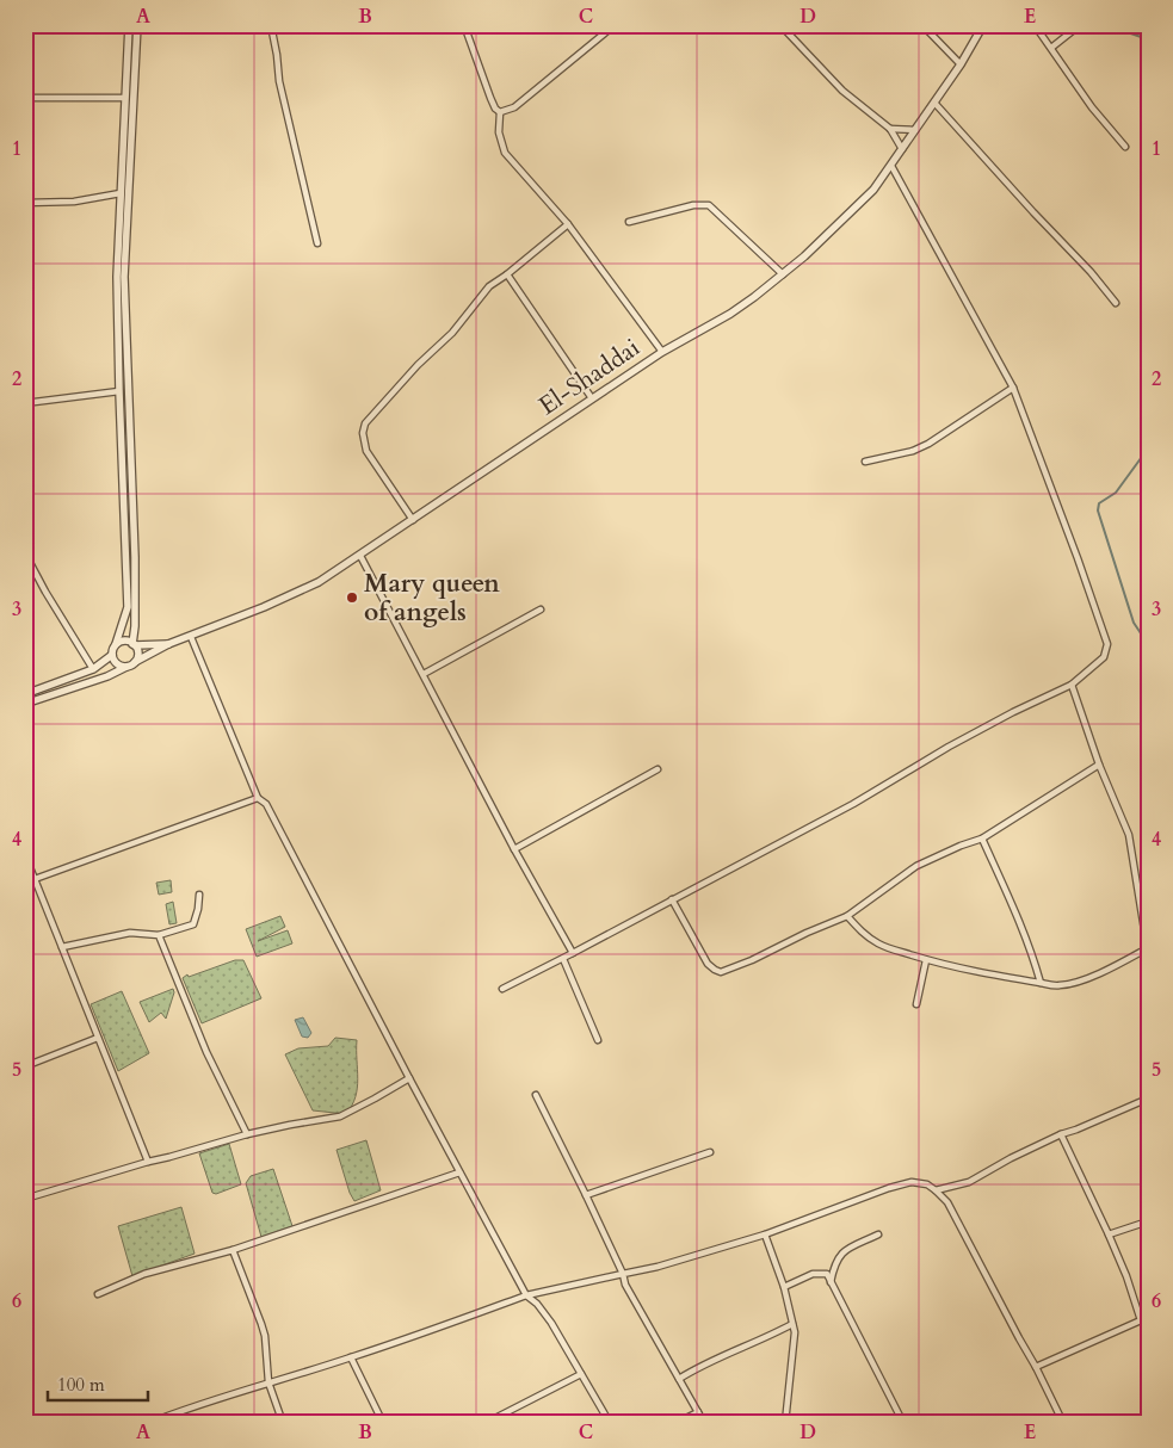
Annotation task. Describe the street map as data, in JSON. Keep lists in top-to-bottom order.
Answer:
{
  "streets": {
    "street": ["El-Shaddai"]
  },
  "places": ["Mary queen of angels"],
  "scale_bar": "100 m",
  "grid": {
    "columns": [
      "A",
      "B",
      "C",
      "D",
      "E"
    ],
    "rows": [
      "1",
      "2",
      "3",
      "4",
      "5",
      "6"
    ]
  }
}
